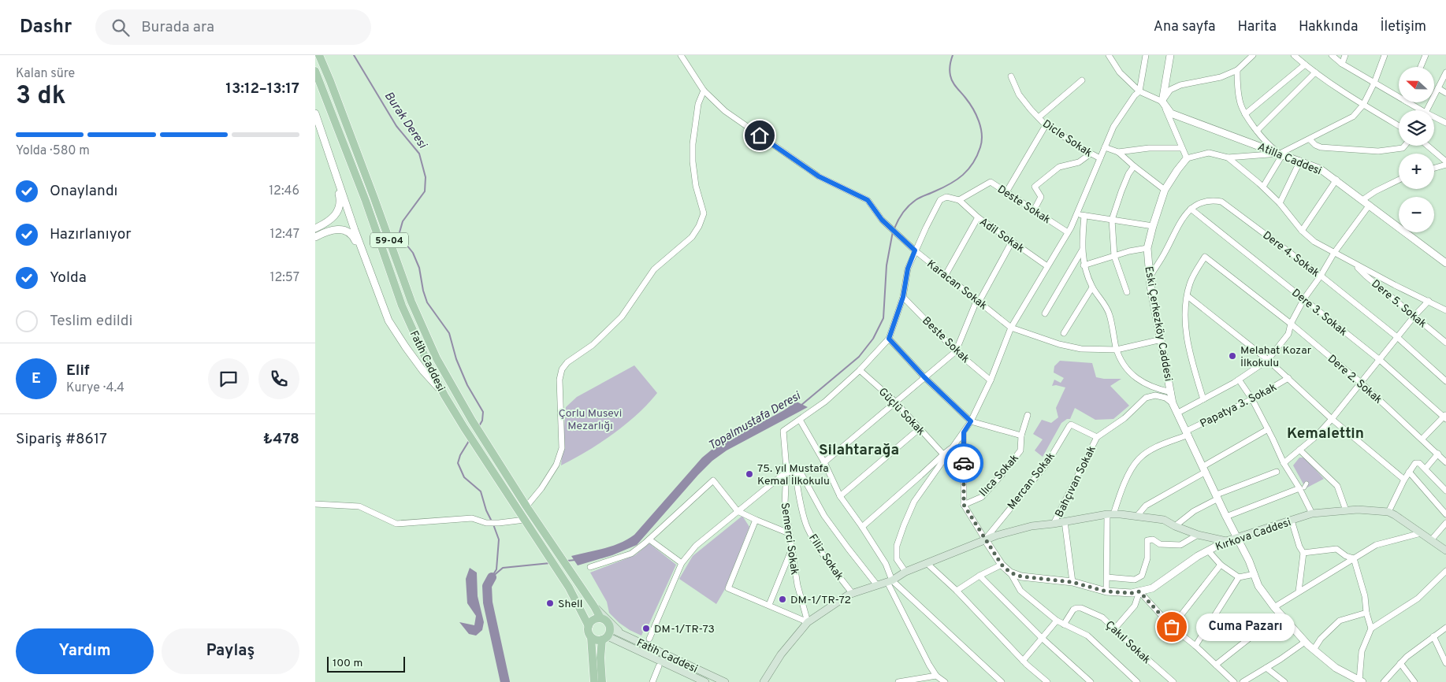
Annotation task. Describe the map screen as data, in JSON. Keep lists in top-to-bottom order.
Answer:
{
  "streets": {
    "main road": ["59-04", "Fatih Caddesi", "Kırkova Caddesi"],
    "street": [
      "Dicle Sokak",
      "Atilla Caddesi",
      "Deste Sokak",
      "Adil Sokak",
      "Dere 4. Sokak",
      "Karacan Sokak",
      "Dere 5. Sokak",
      "Dere 3. Sokak",
      "Eski Çerkezköy Caddesi",
      "Beste Sokak",
      "Dere 2. Sokak",
      "Papatya 3. Sokak",
      "Güçlü Sokak",
      "Ilıca Sokak",
      "Mercan Sokak",
      "Bahçıvan Sokak",
      "Semerci Sokak",
      "Filiz Sokak",
      "Çakıl Sokak"
    ]
  },
  "crossings": [
    ["Dicle Sokak", "Eski Çerkezköy Caddesi"],
    ["Deste Sokak", "Adil Sokak"],
    ["59-04", "Fatih Caddesi"],
    ["Dere 4. Sokak", "Dere 3. Sokak"],
    ["Dere 4. Sokak", "Eski Çerkezköy Caddesi"],
    ["Karacan Sokak", "Eski Çerkezköy Caddesi"],
    ["Eski Çerkezköy Caddesi", "Bahçıvan Sokak"],
    ["Papatya 3. Sokak", "Kırkova Caddesi"],
    ["Mercan Sokak", "Bahçıvan Sokak"],
    ["Mercan Sokak", "Kırkova Caddesi"]
  ],
  "districts": ["Kemalettin", "Silahtarağa"],
  "water": ["Burak Deresi", "Topalmustafa Deresi"],
  "parks": ["Çorlu Musevi Mezarlığı"],
  "places": [
    "Melahat Kozar İlkokulu",
    "75. yıl Mustafa Kemal İlkokulu",
    "DM-1/TR-72",
    "Shell",
    "Cuma Pazarı",
    "DM-1/TR-73"
  ],
  "scale_bar": "100 m",
  "north": "left",
  "page": {
    "header": "Dashr",
    "search": "Burada ara",
    "nav": [
      "Ana sayfa",
      "Harita",
      "Hakkında",
      "İletişim"
    ],
    "heading": ["3 dk", "Kalan süre", "13:12–13:17"],
    "panel": [
      "Elif",
      "Kurye · 4.4",
      "Sipariş #8617",
      "₺478"
    ],
    "map_buttons": ["+", "−"],
    "bar": "Yolda · 580 m",
    "list": [
      ["Onaylandı", "12:46"],
      ["Hazırlanıyor", "12:47"],
      ["Yolda", "12:57"],
      "Teslim edildi"
    ],
    "round": "E",
    "bubble": "Cuma Pazarı",
    "buttons": ["Yardım", "Paylaş"],
    "scale": "100 m"
  }
}
